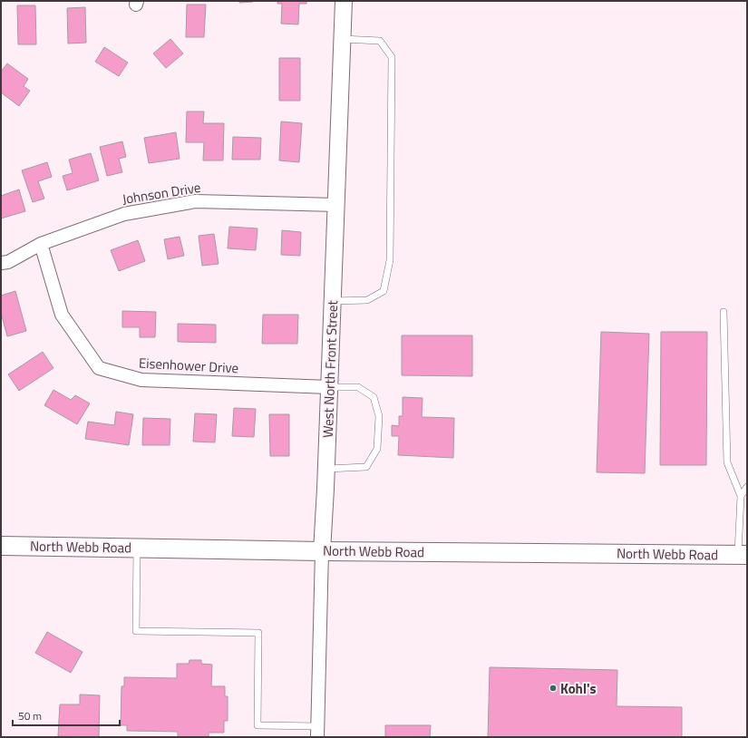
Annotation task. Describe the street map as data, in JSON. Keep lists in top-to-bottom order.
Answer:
{
  "streets": {
    "main road": ["North Webb Road"],
    "street": ["Johnson Drive", "Eisenhower Drive", "West North Front Street"]
  },
  "crossings": [
    ["Johnson Drive", "Eisenhower Drive"],
    ["Johnson Drive", "West North Front Street"],
    ["Eisenhower Drive", "West North Front Street"],
    ["West North Front Street", "North Webb Road"]
  ],
  "places": ["Kohl's"],
  "scale_bar": "50 m"
}
